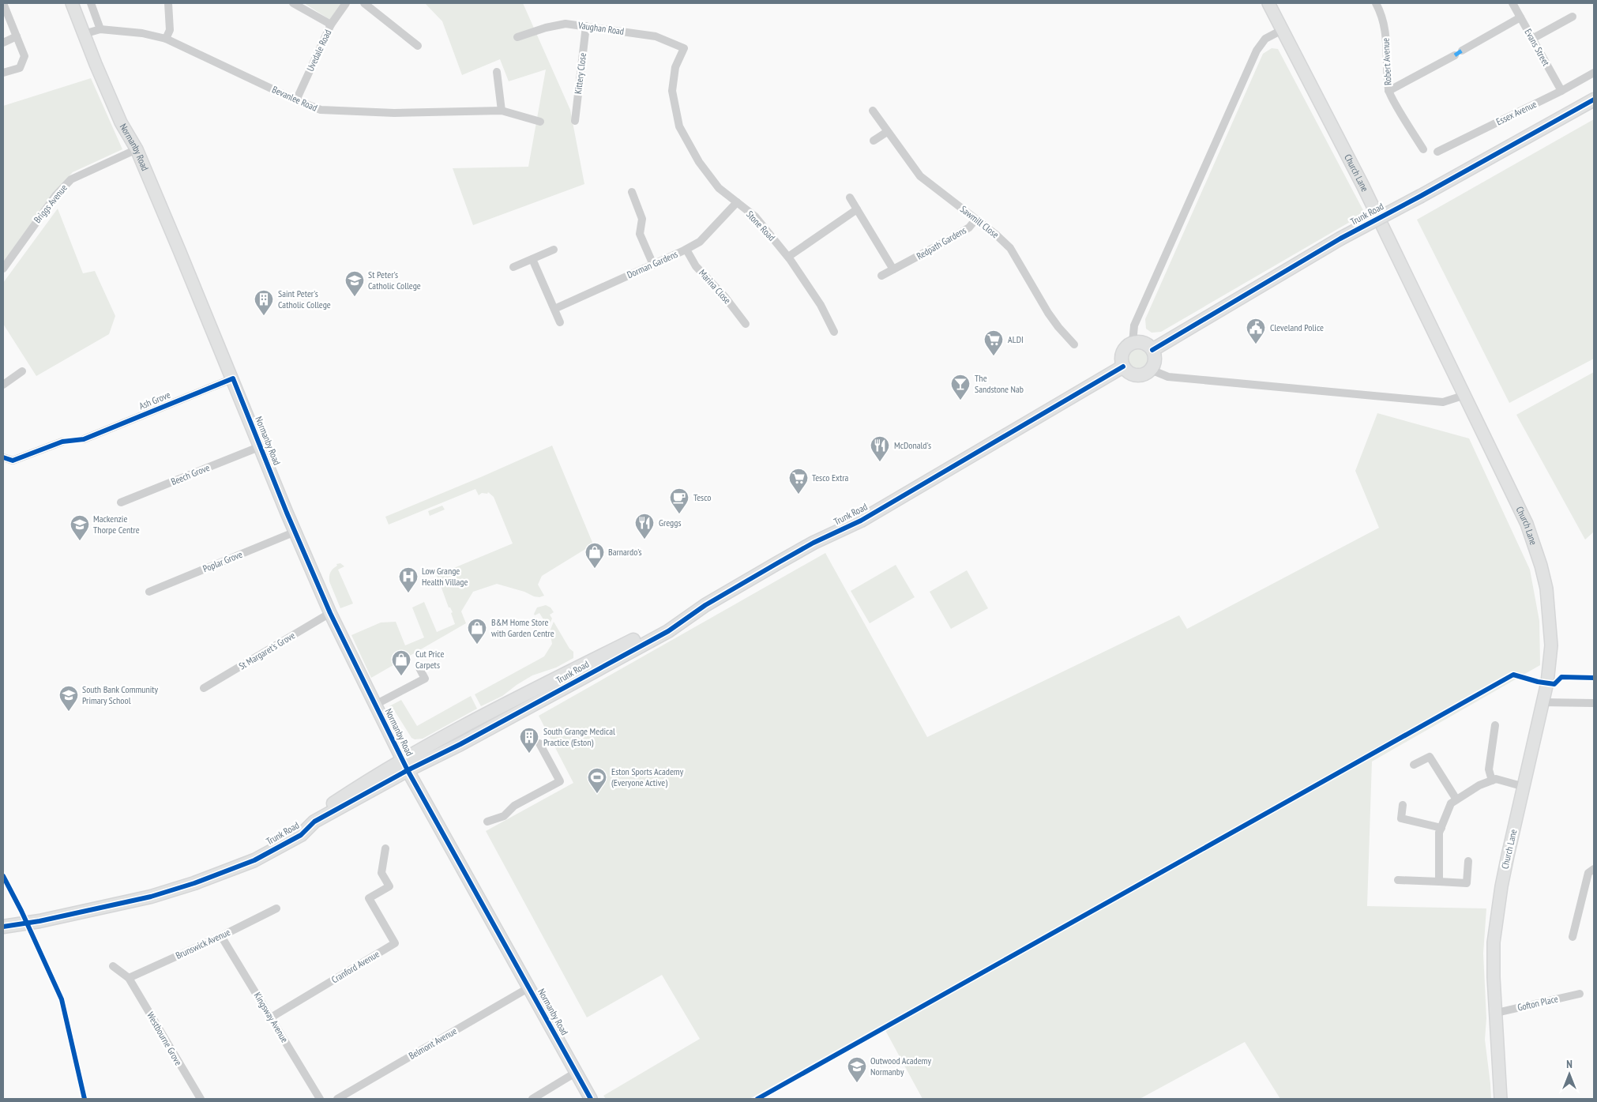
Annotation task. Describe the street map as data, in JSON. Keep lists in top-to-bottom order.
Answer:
{
  "streets": {
    "main road": ["Trunk Road"],
    "street": [
      "Vaughan Road",
      "Evans Street",
      "Uvedale Road",
      "Robert Avenue",
      "Kittery Close",
      "Bevanlee Road",
      "Essex Avenue",
      "Normanby Road",
      "Church Lane",
      "Briggs Avenue",
      "Sawmill Close",
      "Stone Road",
      "Redpath Gardens",
      "Dorman Gardens",
      "Marina Close",
      "Ash Grove",
      "Beech Grove",
      "Poplar Grove",
      "St Margaret's Grove",
      "Brunswick Avenue",
      "Cranford Avenue",
      "Gofton Place",
      "Kingsway Avenue",
      "Westbourne Grove",
      "Belmont Avenue"
    ]
  },
  "crossings": [
    ["Vaughan Road", "Kittery Close"],
    ["Vaughan Road", "Stone Road"],
    ["Evans Street", "Essex Avenue"],
    ["Uvedale Road", "Bevanlee Road"],
    ["Bevanlee Road", "Normanby Road"],
    ["Normanby Road", "Briggs Avenue"],
    ["Normanby Road", "Trunk Road"],
    ["Normanby Road", "Ash Grove"],
    ["Normanby Road", "Beech Grove"],
    ["Normanby Road", "Poplar Grove"],
    ["Normanby Road", "St Margaret's Grove"],
    ["Normanby Road", "Belmont Avenue"],
    ["Church Lane", "Gofton Place"],
    ["Sawmill Close", "Redpath Gardens"],
    ["Stone Road", "Dorman Gardens"],
    ["Dorman Gardens", "Marina Close"],
    ["Brunswick Avenue", "Kingsway Avenue"],
    ["Brunswick Avenue", "Westbourne Grove"],
    ["Cranford Avenue", "Kingsway Avenue"]
  ],
  "places": {
    "school or university": [
      "St Peter's Catholic College",
      "Mackenzie Thorpe Centre",
      "South Bank Community Primary School",
      "Outwood Academy Normanby"
    ],
    "building": ["Saint Peter's Catholic College", "South Grange Medical Practice (Eston)"],
    "public building": ["Cleveland Police"],
    "supermarket": ["ALDI", "Tesco Extra"],
    "bar": ["The Sandstone Nab"],
    "restaurant": ["McDonald's", "Greggs"],
    "cafe": ["Tesco"],
    "shop": ["Barnardo's", "B&M Home Store with Garden Centre", "Cut Price Carpets"],
    "hospital": ["Low Grange Health Village"],
    "sports": ["Eston Sports Academy (Everyone Active)"]
  },
  "north": "top"
}
